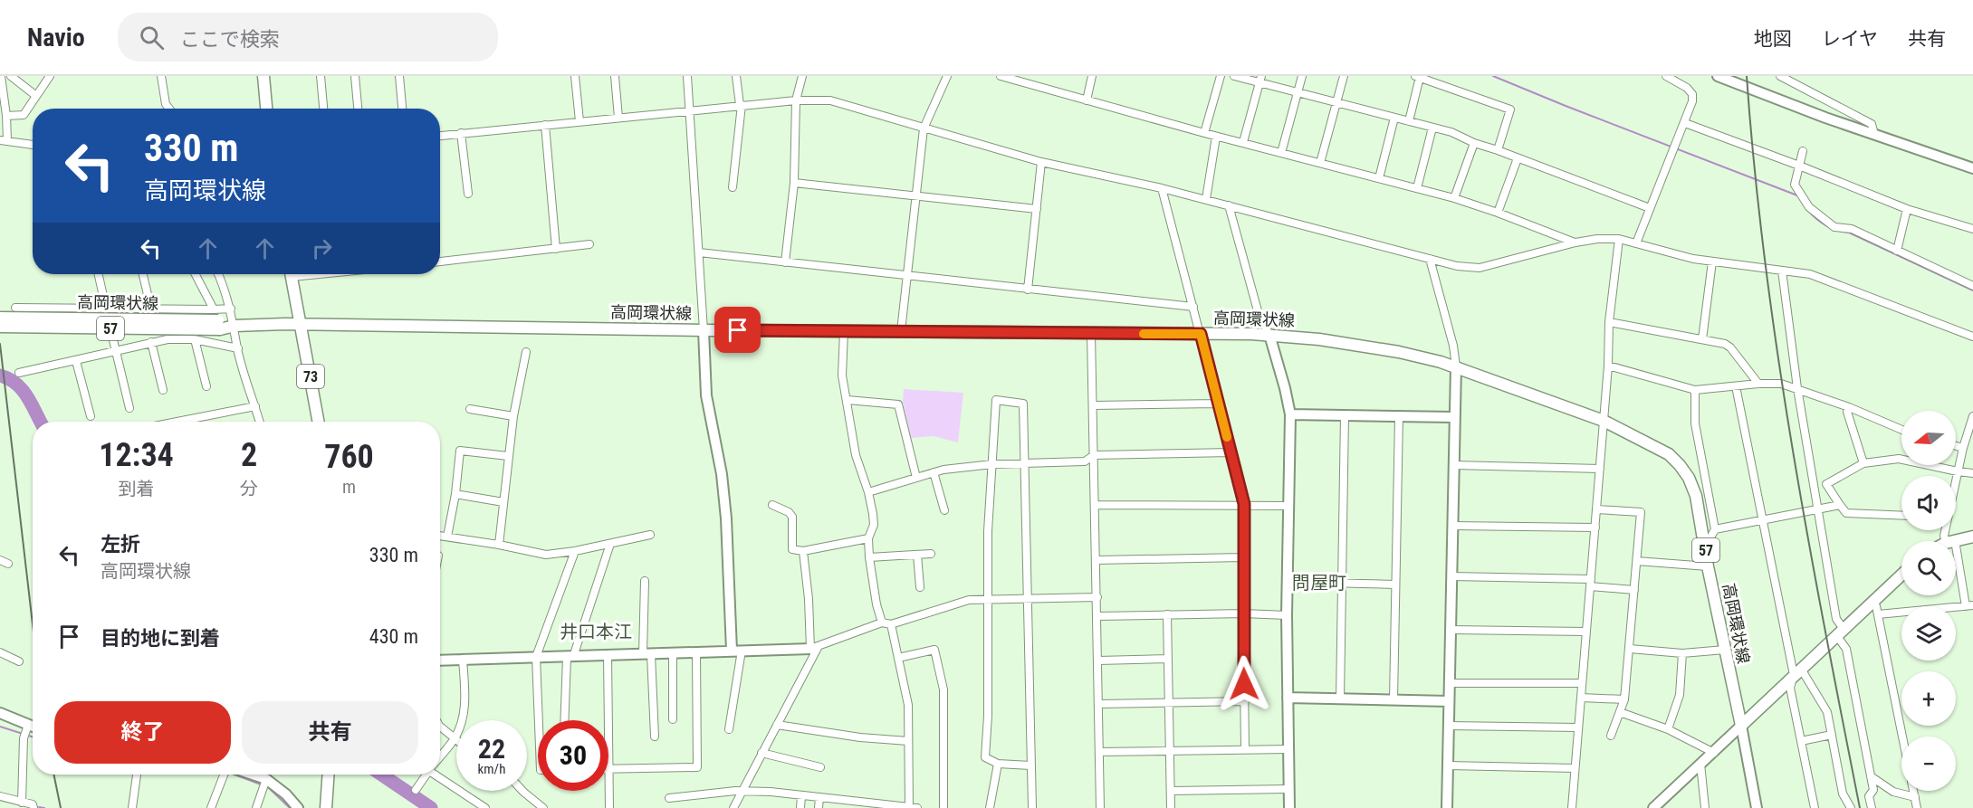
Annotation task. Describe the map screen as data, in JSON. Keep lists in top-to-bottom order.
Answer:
{
  "streets": {
    "main road": ["高岡環状線", "57", "73"]
  },
  "crossings": [
    ["高岡環状線", "73"]
  ],
  "districts": ["問屋町", "井口本江"],
  "north": "left",
  "page": {
    "header": "Navio",
    "search": "ここで検索",
    "nav": ["地図", "レイヤ", "共有"],
    "turn": ["330 m", "高岡環状線"],
    "map_buttons": ["+", "−"],
    "eta": [
      "12:34",
      "到着",
      "2",
      "分",
      "760",
      "m"
    ],
    "list": [
      {
        "name": "左折",
        "note": "高岡環状線",
        "value": "330 m"
      },
      {
        "name": "目的地に到着",
        "value": "430 m"
      }
    ],
    "buttons": ["終了", "共有"],
    "speed": "22 km/h",
    "limit": "30"
  }
}
